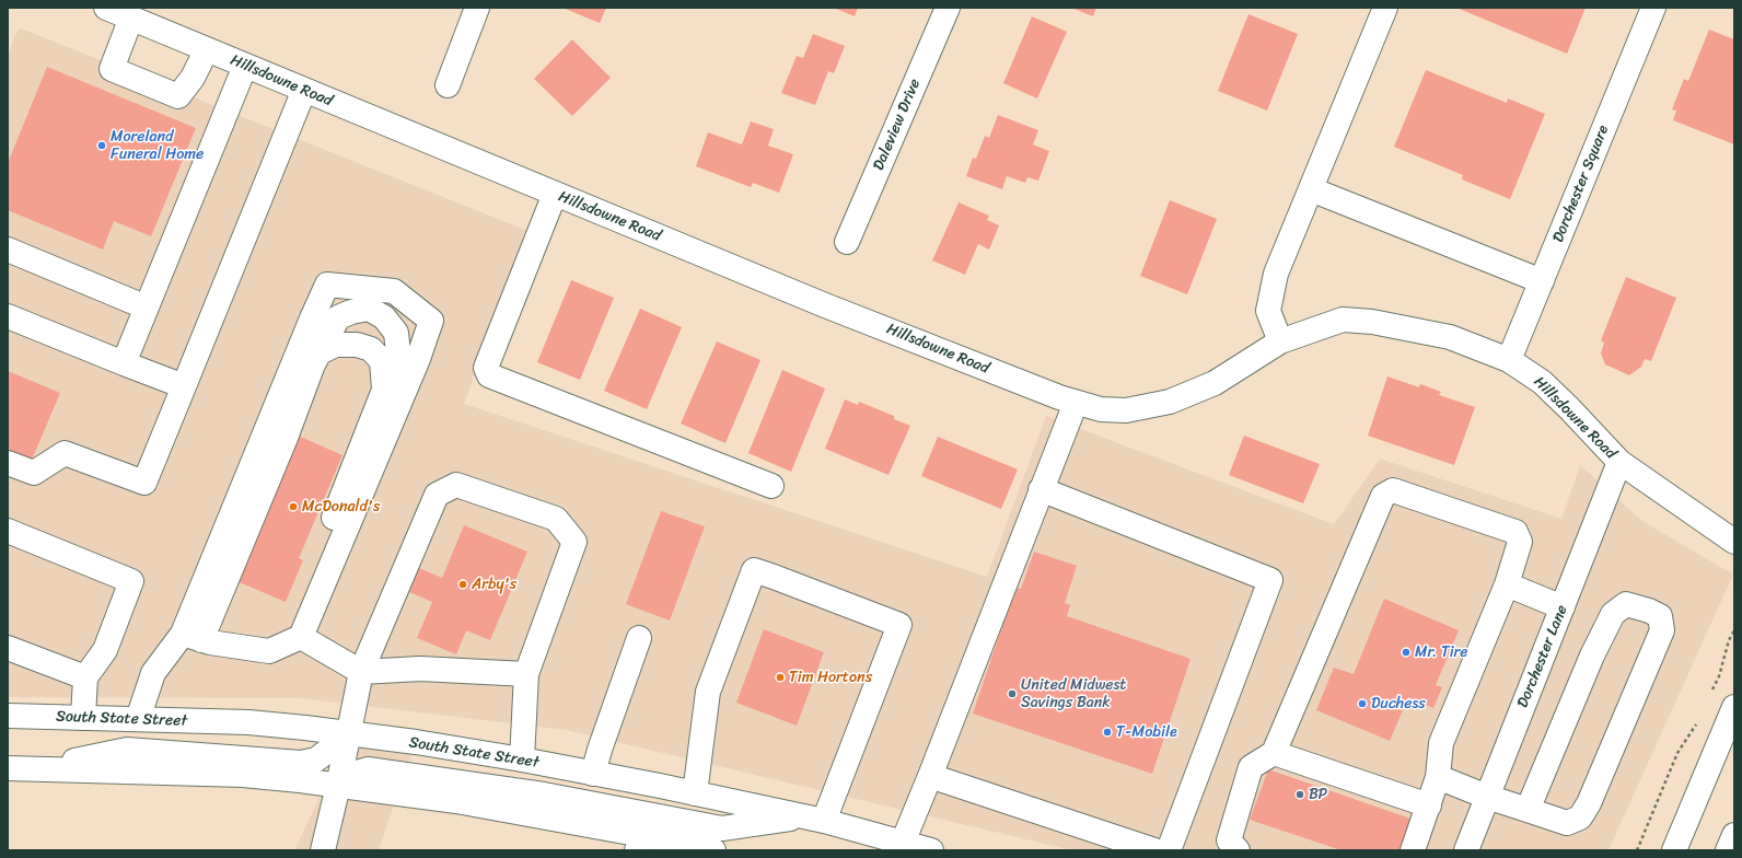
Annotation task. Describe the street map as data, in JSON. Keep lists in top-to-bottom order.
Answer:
{
  "streets": {
    "street": [
      "Hillsdowne Road",
      "Daleview Drive",
      "Dorchester Square",
      "Dorchester Lane",
      "South State Street"
    ]
  },
  "crossings": [
    ["Hillsdowne Road", "Dorchester Square"],
    ["Hillsdowne Road", "Dorchester Lane"]
  ],
  "places": [
    "Moreland Funeral Home",
    "McDonald's",
    "Arby's",
    "Mr. Tire",
    "Tim Hortons",
    "United Midwest Savings Bank",
    "Duchess",
    "T-Mobile",
    "BP"
  ]
}
